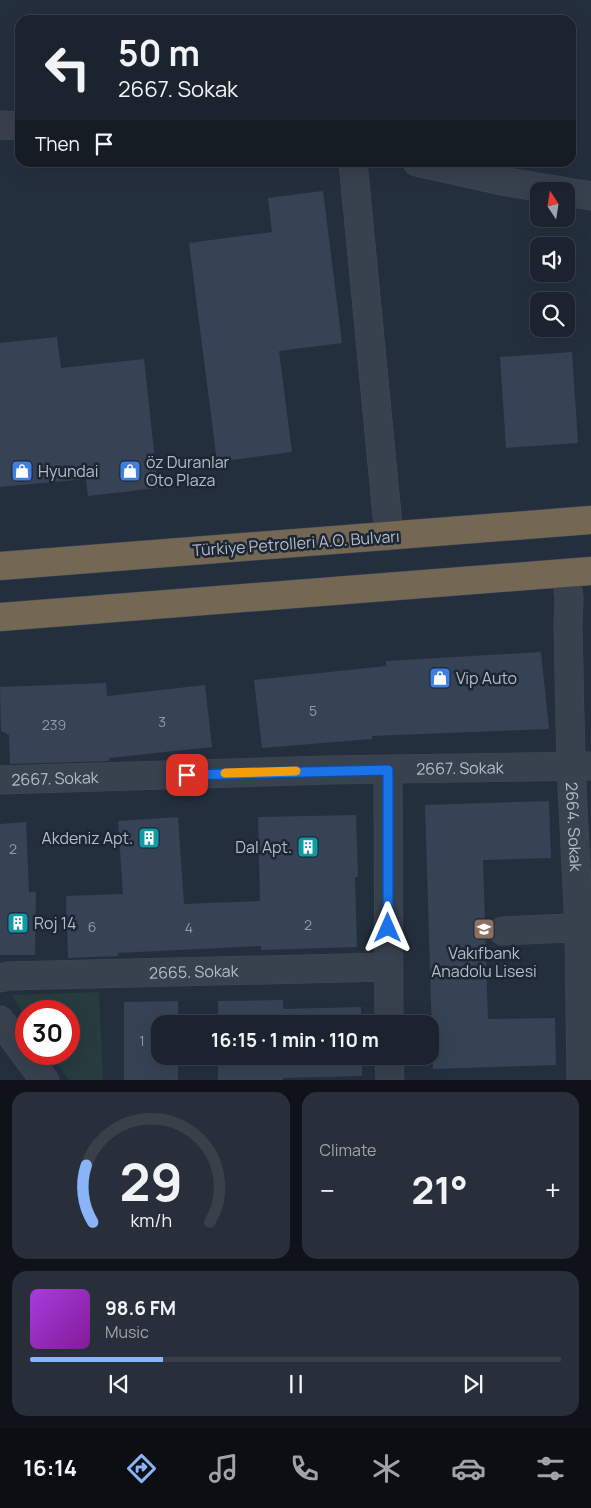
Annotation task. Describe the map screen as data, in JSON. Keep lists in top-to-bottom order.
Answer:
{
  "streets": {
    "highway": ["Türkiye Petrolleri A.O. Bulvarı"],
    "street": ["2667. Sokak", "2664. Sokak", "2665. Sokak"]
  },
  "crossings": [
    ["2667. Sokak", "2664. Sokak"]
  ],
  "places": {
    "shop": ["Hyundai", "öz Duranlar Oto Plaza", "Vip Auto"],
    "building": ["Akdeniz Apt.", "Dal Apt.", "Roj 14"],
    "school or university": ["Vakıfbank Anadolu Lisesi"]
  },
  "house_numbers": [
    "5",
    "3",
    "239",
    "2",
    "2",
    "6",
    "4",
    "1"
  ],
  "north": "top",
  "page": {
    "turn": ["50 m", "2667. Sokak"],
    "then": "Then",
    "limit": "30",
    "trip": "16:15 · 1 min · 110 m",
    "tile": "Climate",
    "heat": ["−", "21°", "+"],
    "song": ["98.6 FM", "Music"],
    "tabs": "16:14",
    "gauge": ["29", "km/h"]
  }
}
